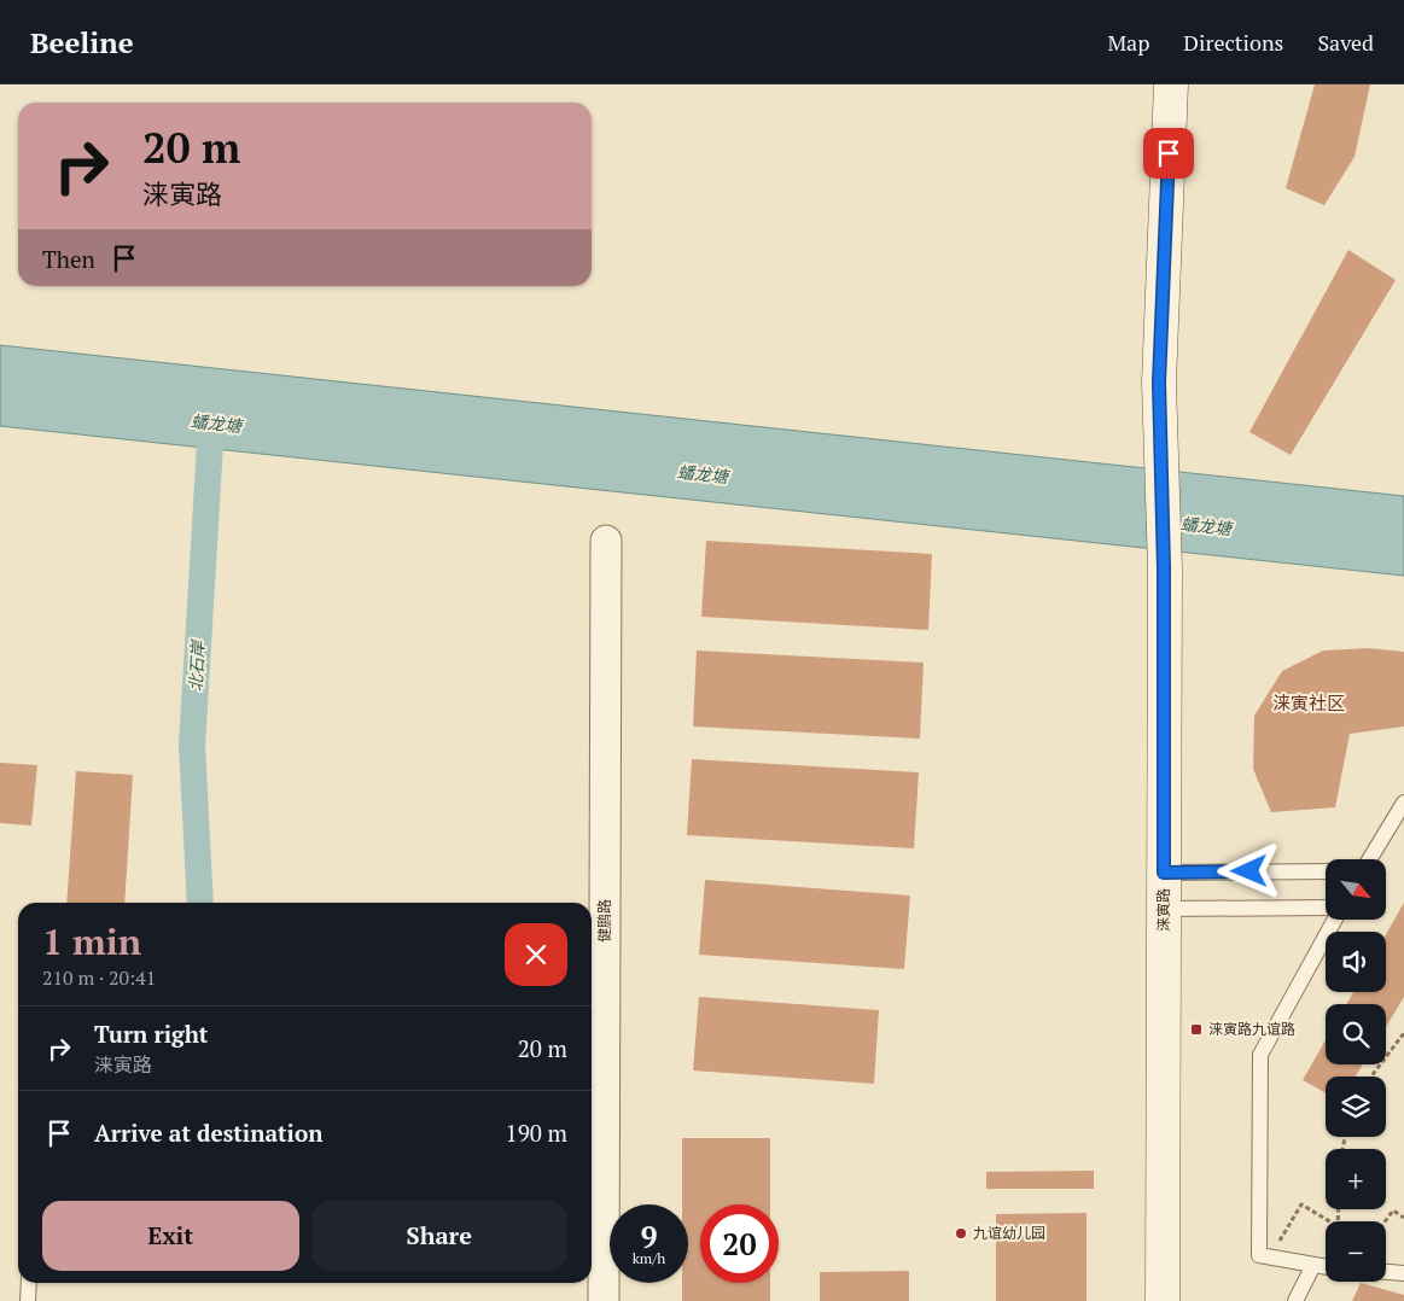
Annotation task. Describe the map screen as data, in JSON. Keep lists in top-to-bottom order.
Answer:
{
  "streets": {
    "street": ["涞寅路", "健鹏路"]
  },
  "districts": ["涞寅社区"],
  "water": ["蟠龙塘", "北石岸"],
  "places": {
    "transit": ["涞寅路九谊路"],
    "other": ["九谊幼儿园"]
  },
  "north": "bottom right",
  "page": {
    "header": "Beeline",
    "nav": ["Map", "Directions", "Saved"],
    "turn": ["20 m", "涞寅路"],
    "then": "Then",
    "map_buttons": ["+", "−"],
    "heading": ["1 min", "210 m · 20:41"],
    "list": [
      {
        "name": "Turn right",
        "note": "涞寅路",
        "value": "20 m"
      },
      {
        "name": "Arrive at destination",
        "value": "190 m"
      }
    ],
    "buttons": ["Exit", "Share"],
    "speed": "9 km/h",
    "limit": "20"
  }
}
